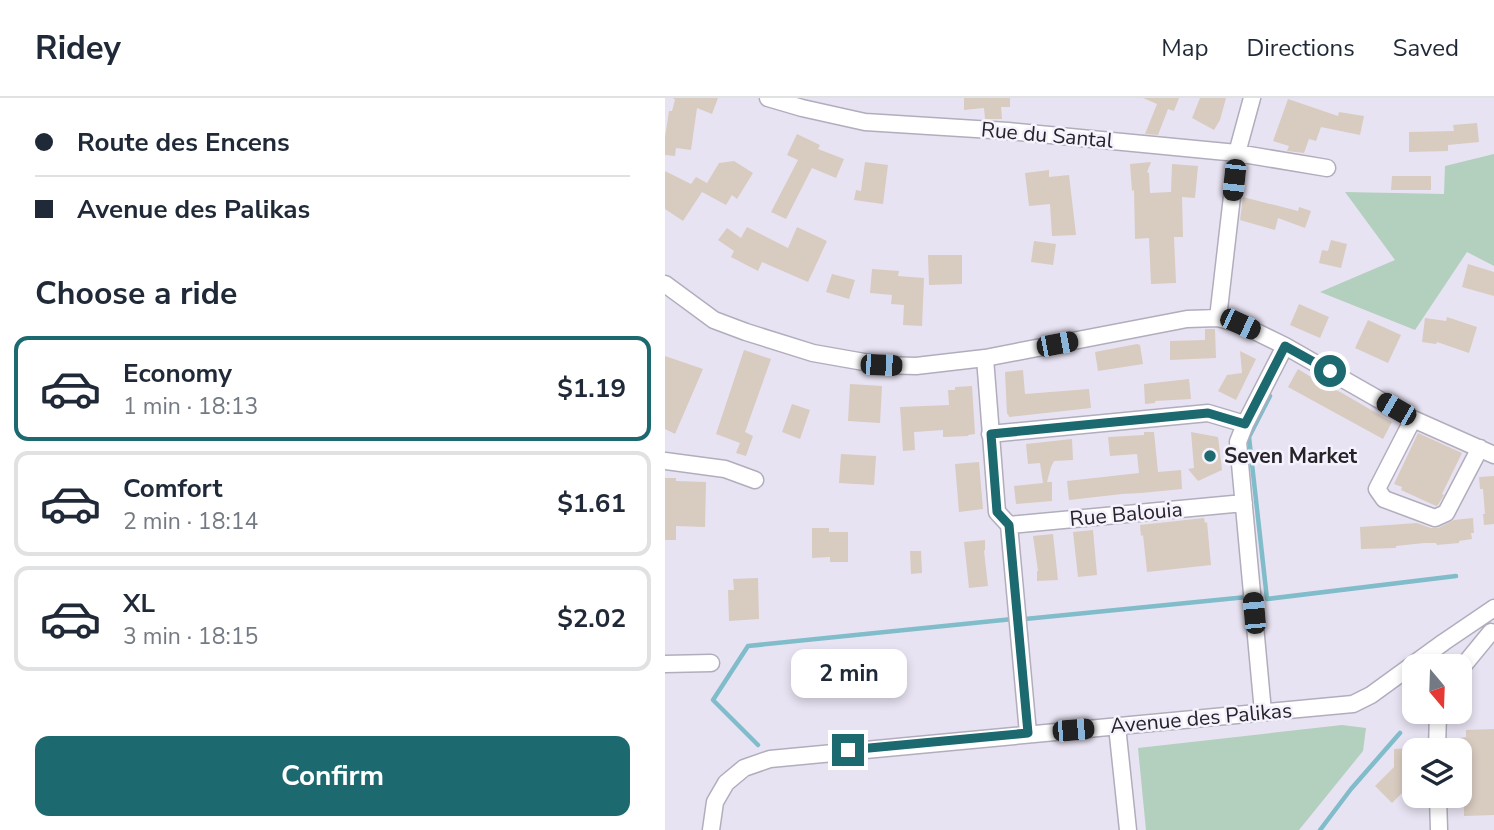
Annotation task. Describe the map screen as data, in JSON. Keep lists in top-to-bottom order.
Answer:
{
  "streets": {
    "street": ["Rue du Santal", "Rue Balouia", "Avenue des Palikas"]
  },
  "places": ["Seven Market"],
  "north": "bottom",
  "page": {
    "header": "Ridey",
    "nav": ["Map", "Directions", "Saved"],
    "banner": ["Route des Encens", "Avenue des Palikas"],
    "heading": "Choose a ride",
    "list": [
      {
        "name": "Economy",
        "note": "1 min · 18:13",
        "value": "$1.19"
      },
      {
        "name": "Comfort",
        "note": "2 min · 18:14",
        "value": "$1.61"
      },
      {
        "name": "XL",
        "note": "3 min · 18:15",
        "value": "$2.02"
      }
    ],
    "bubble": "2 min",
    "buttons": "Confirm"
  }
}
